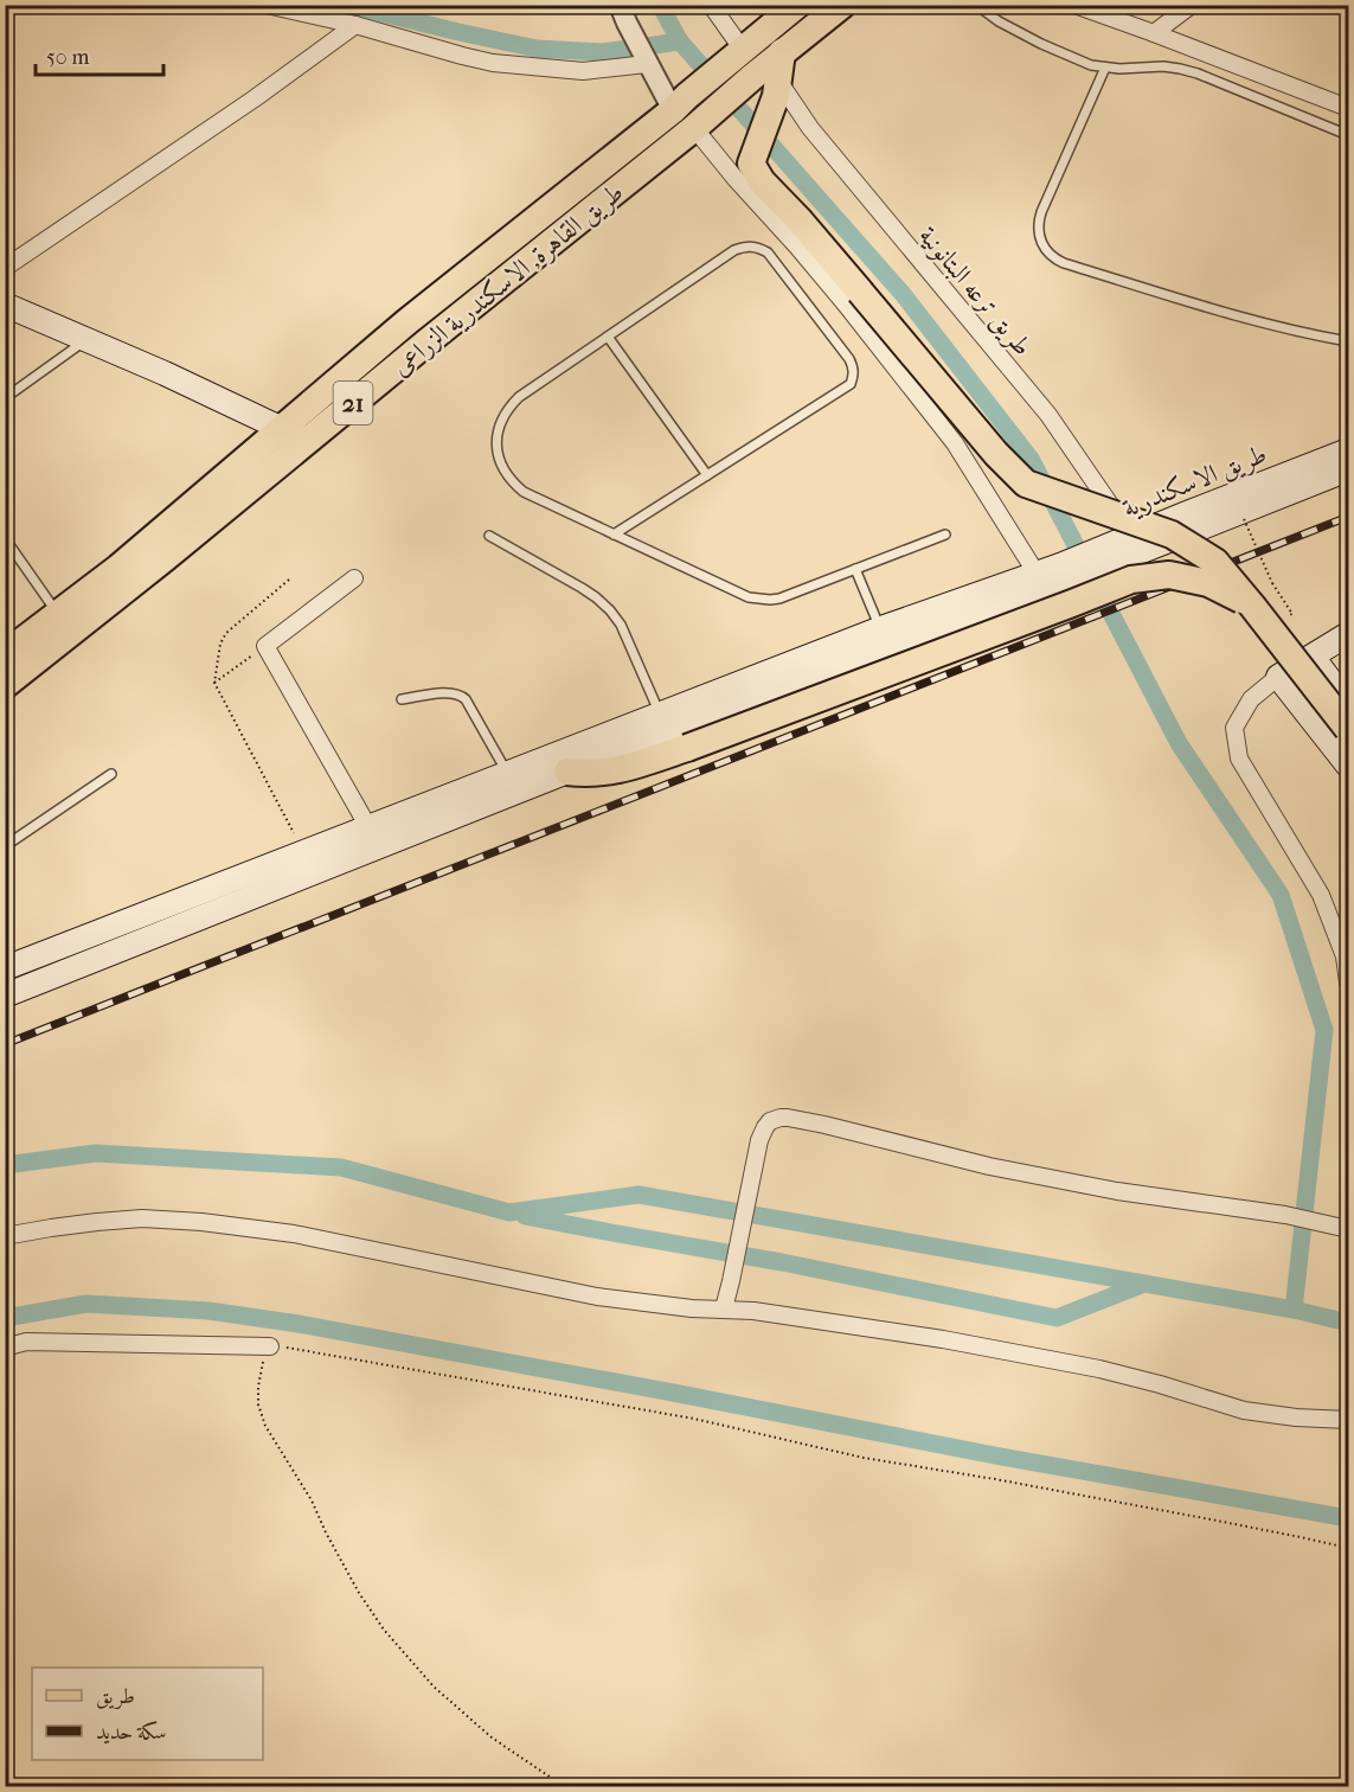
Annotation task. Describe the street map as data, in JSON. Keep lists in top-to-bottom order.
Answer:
{
  "streets": {
    "main road": ["طريق القاهرة, الاسكندرية الزراعى", "21", "طريق الاسكندرية"],
    "street": ["طريق ترعه البتانونية"]
  },
  "crossings": [
    ["طريق القاهرة, الاسكندرية الزراعى", "طريق ترعه البتانونية"],
    ["طريق ترعه البتانونية", "طريق الاسكندرية"]
  ],
  "legend": ["طريق", "سكة حديد"],
  "scale_bar": "50 m"
}
